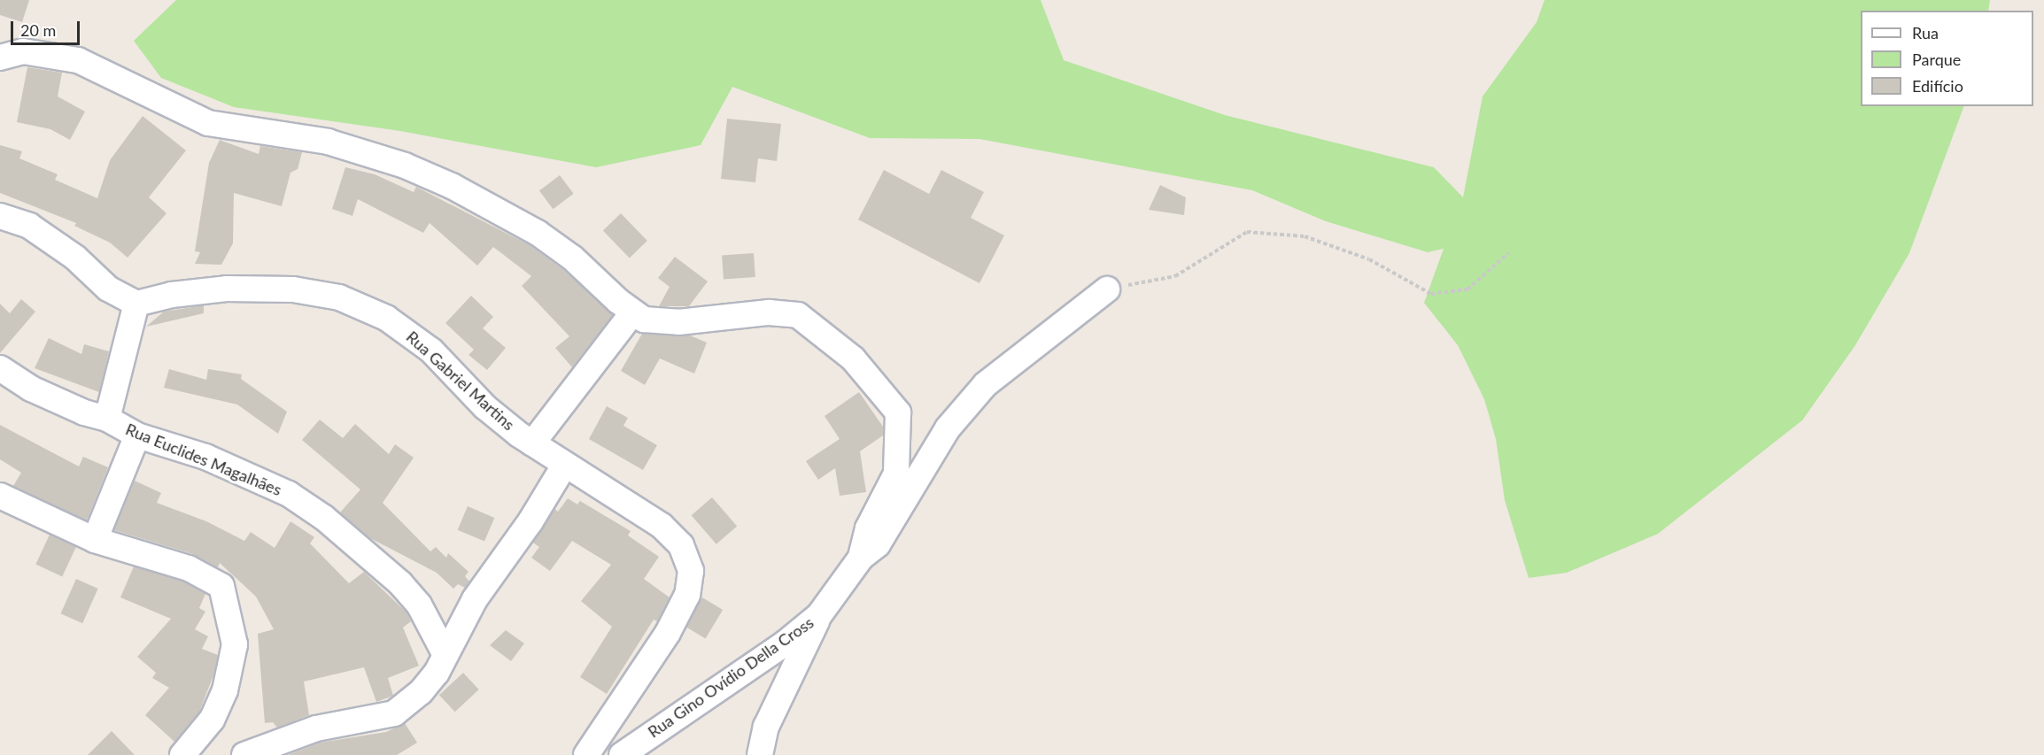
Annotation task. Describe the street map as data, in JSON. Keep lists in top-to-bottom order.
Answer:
{
  "streets": {
    "street": ["Rua Gabriel Martins", "Rua Euclides Magalhães", "Rua Gino Ovídio Della Cross"]
  },
  "legend": ["Rua", "Parque", "Edifício"],
  "scale_bar": "20 m"
}
